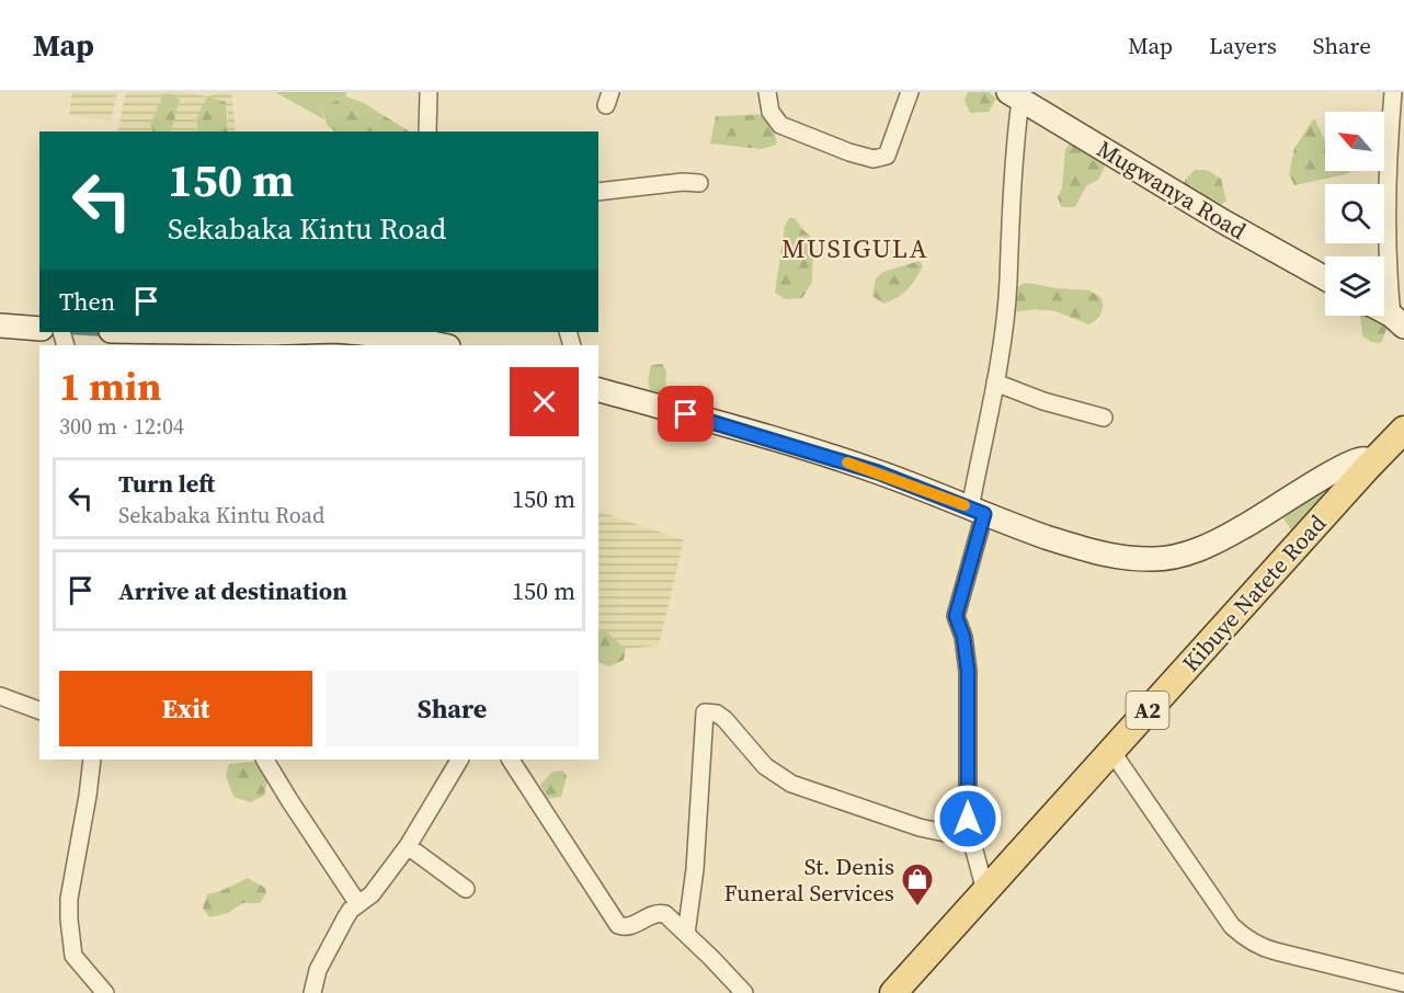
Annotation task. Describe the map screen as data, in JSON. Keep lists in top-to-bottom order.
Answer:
{
  "streets": {
    "main road": ["Kibuye Natete Road", "A2"],
    "street": ["Mugwanya Road"]
  },
  "districts": ["MUSIGULA"],
  "places": {
    "shop": ["St. Denis Funeral Services"]
  },
  "north": "top left",
  "page": {
    "header": "Map",
    "nav": ["Map", "Layers", "Share"],
    "turn": ["150 m", "Sekabaka Kintu Road"],
    "then": "Then",
    "heading": ["1 min", "300 m · 12:04"],
    "list": [
      {
        "name": "Turn left",
        "note": "Sekabaka Kintu Road",
        "value": "150 m"
      },
      {
        "name": "Arrive at destination",
        "value": "150 m"
      }
    ],
    "buttons": ["Exit", "Share"]
  }
}
